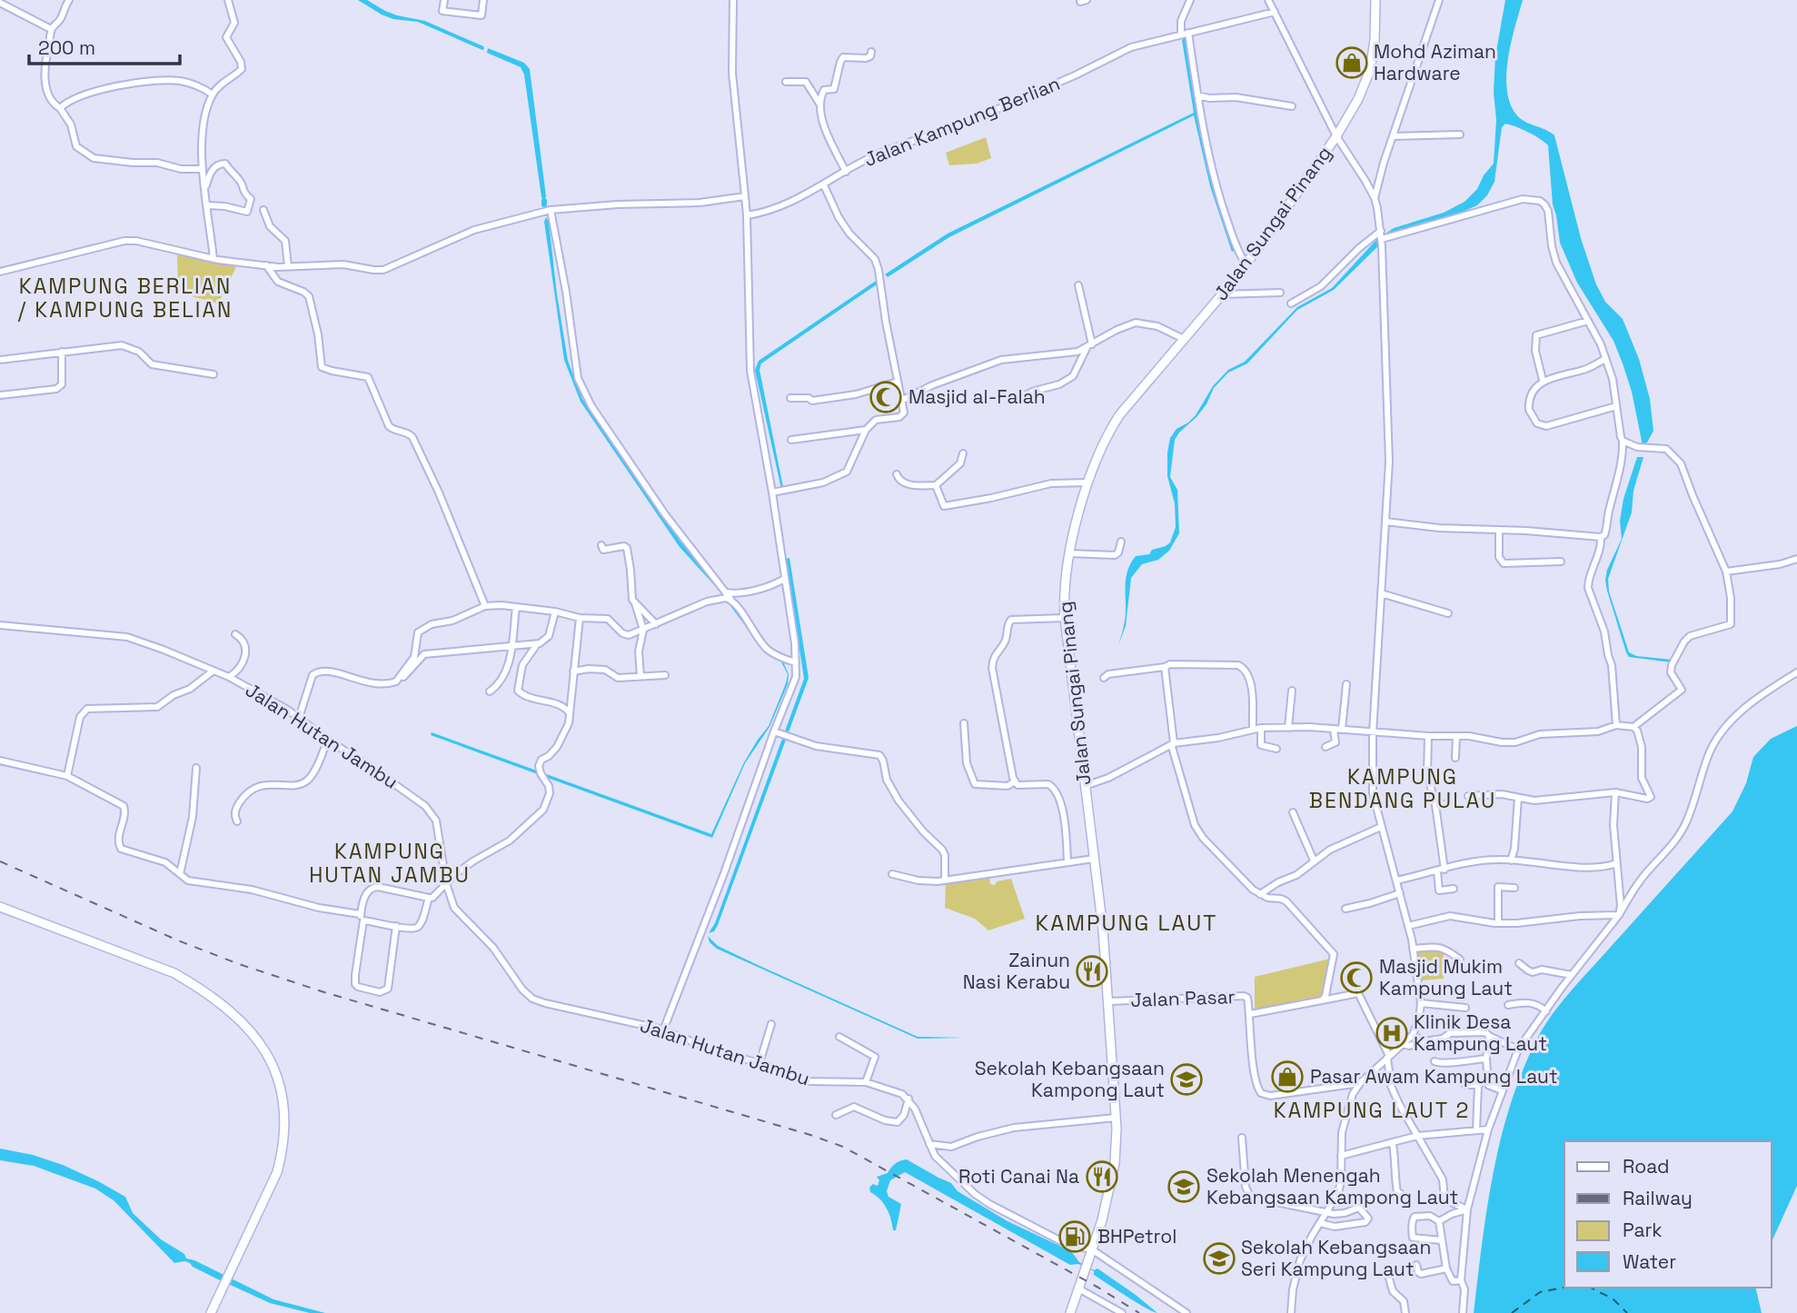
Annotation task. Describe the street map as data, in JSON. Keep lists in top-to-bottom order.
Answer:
{
  "streets": {
    "street": [
      "Jalan Kampung Berlian",
      "Jalan Sungai Pinang",
      "Jalan Hutan Jambu",
      "Jalan Pasar"
    ]
  },
  "crossings": [
    ["Jalan Sungai Pinang", "Jalan Pasar"]
  ],
  "districts": [
    "KAMPUNG BERLIAN / KAMPUNG BELIAN",
    "KAMPUNG BENDANG PULAU",
    "KAMPUNG HUTAN JAMBU",
    "KAMPUNG LAUT",
    "KAMPUNG LAUT 2"
  ],
  "places": {
    "shop": ["Mohd Aziman Hardware", "Pasar Awam Kampung Laut"],
    "mosque": ["Masjid al-Falah", "Masjid Mukim Kampung Laut"],
    "restaurant": ["Zainun Nasi Kerabu", "Roti Canai Na"],
    "hospital": ["Klinik Desa Kampung Laut"],
    "school or university": ["Sekolah Kebangsaan Kampong Laut", "Sekolah Menengah Kebangsaan Kampong Laut", "Sekolah Kebangsaan Seri Kampung Laut"],
    "fuel station": ["BHPetrol"]
  },
  "legend": [
    "Road",
    "Railway",
    "Park",
    "Water"
  ],
  "scale_bar": "200 m"
}
